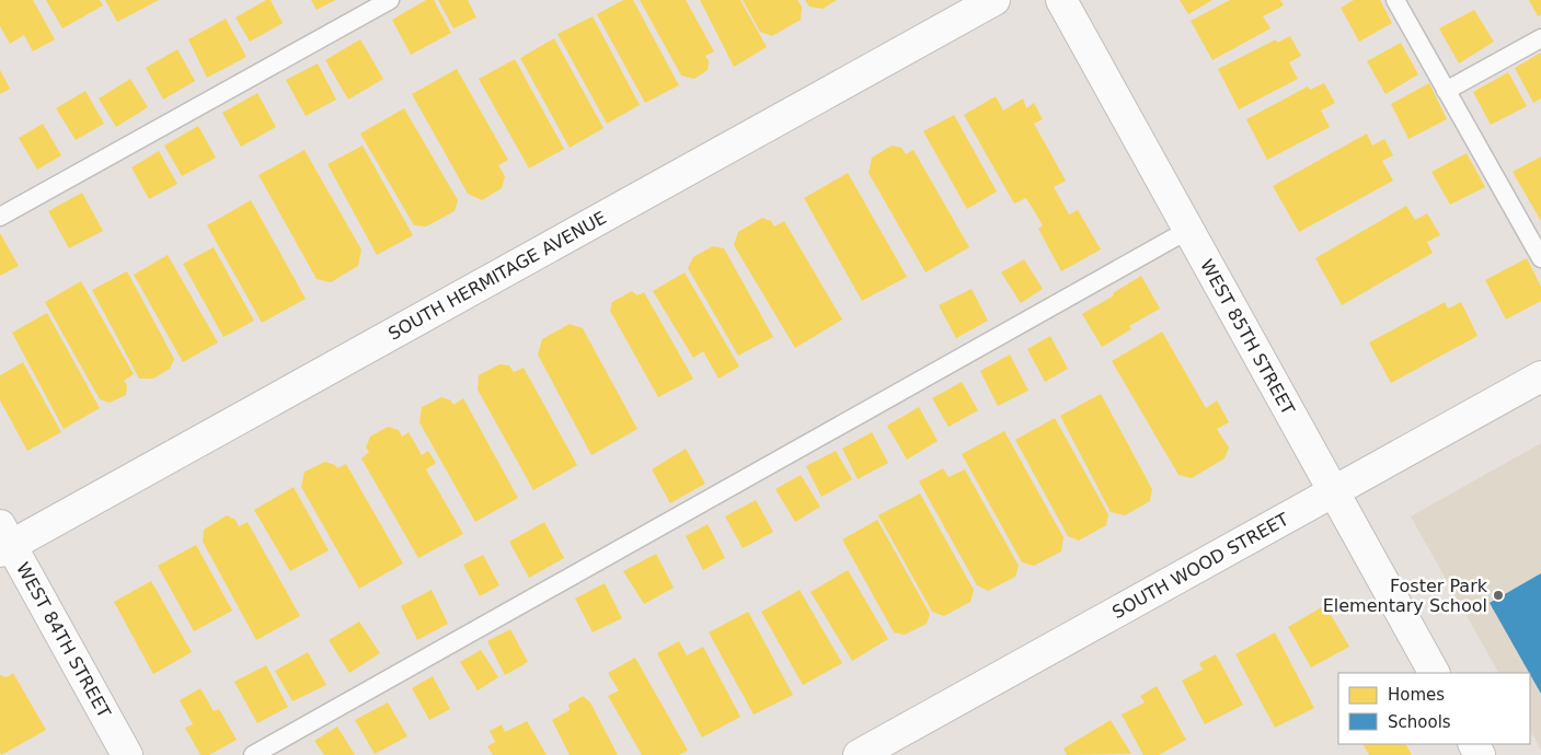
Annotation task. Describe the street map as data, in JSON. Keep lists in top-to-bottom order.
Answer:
{
  "streets": {
    "street": [
      "SOUTH HERMITAGE AVENUE",
      "WEST 85TH STREET",
      "SOUTH WOOD STREET",
      "WEST 84TH STREET"
    ]
  },
  "crossings": [
    ["SOUTH HERMITAGE AVENUE", "WEST 84TH STREET"],
    ["WEST 85TH STREET", "SOUTH WOOD STREET"]
  ],
  "places": ["Foster Park Elementary School"],
  "legend": ["Homes", "Schools"]
}
